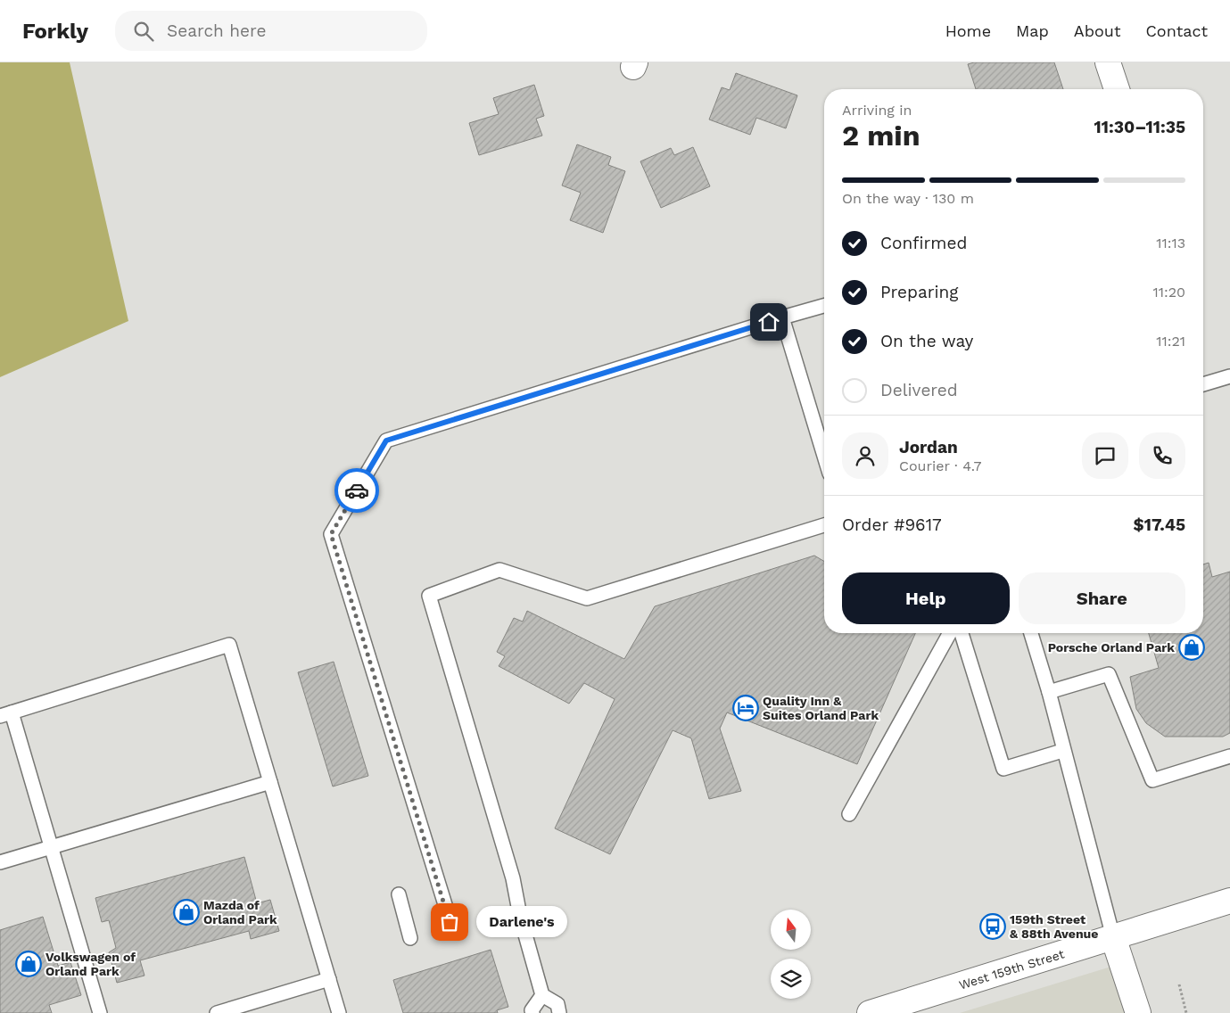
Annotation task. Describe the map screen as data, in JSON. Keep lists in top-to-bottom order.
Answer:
{
  "streets": {
    "main road": ["West 159th Street"]
  },
  "places": {
    "shop": ["Porsche Orland Park", "Mazda of Orland Park", "Volkswagen of Orland Park"],
    "hotel": ["Quality Inn & Suites Orland Park"],
    "other": ["Darlene's"],
    "bus stop": ["159th Street & 88th Avenue"]
  },
  "north": "top",
  "page": {
    "header": "Forkly",
    "search": "Search here",
    "nav": [
      "Home",
      "Map",
      "About",
      "Contact"
    ],
    "heading": ["2 min", "Arriving in", "11:30–11:35"],
    "panel": [
      "Jordan",
      "Courier · 4.7",
      "Order #9617",
      "$17.45"
    ],
    "bar": "On the way · 130 m",
    "list": [
      ["Confirmed", "11:13"],
      ["Preparing", "11:20"],
      ["On the way", "11:21"],
      "Delivered"
    ],
    "buttons": ["Help", "Share"],
    "bubble": "Darlene's"
  }
}
